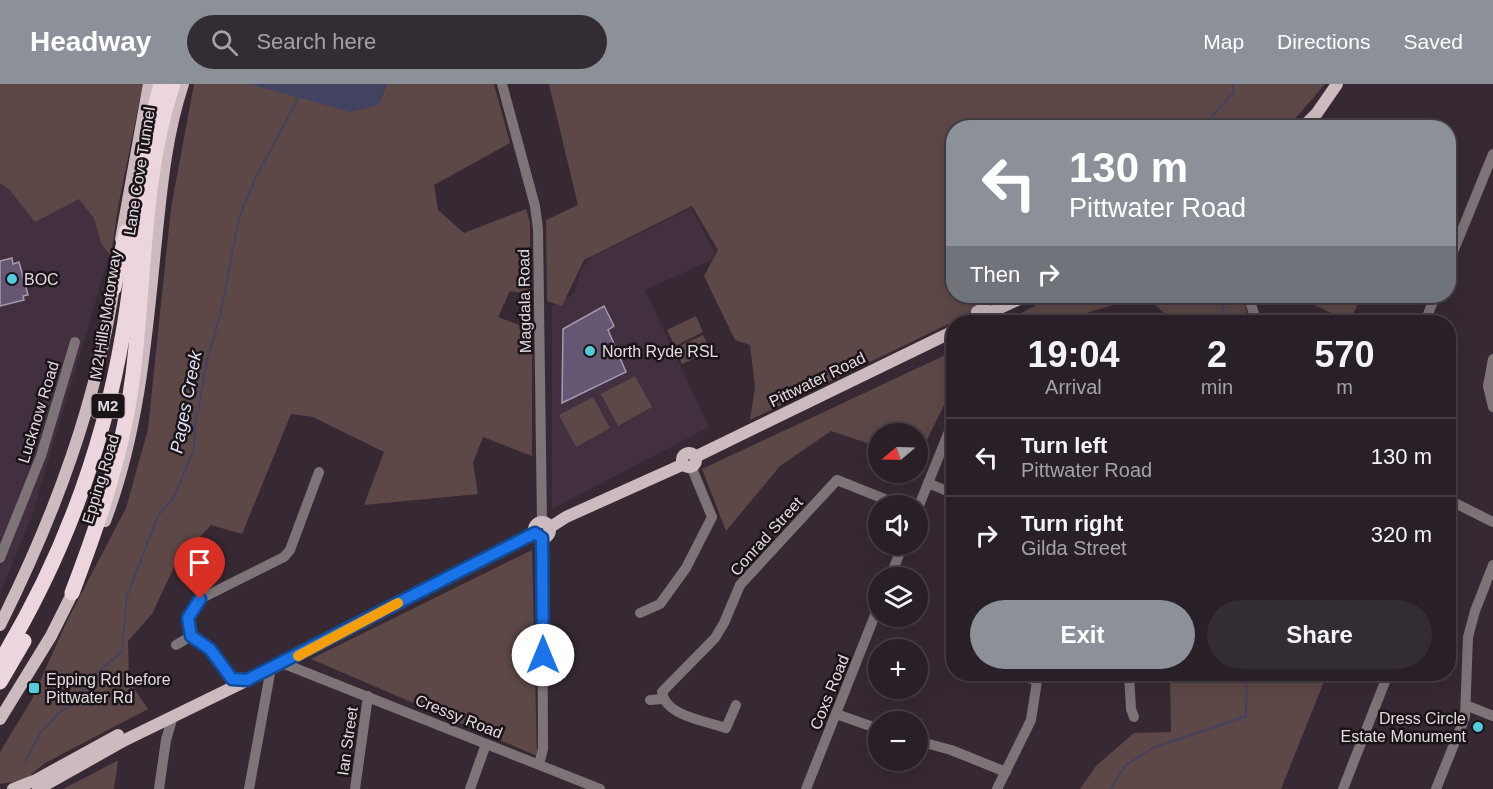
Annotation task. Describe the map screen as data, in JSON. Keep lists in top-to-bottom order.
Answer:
{
  "streets": {
    "highway": ["Lane Cove Tunnel", "M2 Hills Motorway", "M2"],
    "main road": ["Pittwater Road", "Epping Road"],
    "street": [
      "Magdala Road",
      "Lucknow Road",
      "Conrad Street",
      "Coxs Road",
      "Cressy Road",
      "Ian Street"
    ]
  },
  "crossings": [
    ["Lane Cove Tunnel", "M2 Hills Motorway"],
    ["Lane Cove Tunnel", "M2"],
    ["Magdala Road", "Pittwater Road"],
    ["Magdala Road", "Cressy Road"],
    ["M2 Hills Motorway", "M2"],
    ["Pittwater Road", "Cressy Road"],
    ["M2", "Epping Road"],
    ["Cressy Road", "Ian Street"]
  ],
  "water": ["Pages Creek"],
  "places": {
    "other": ["BOC", "North Ryde RSL", "Dress Circle Estate Monument"],
    "transit": ["Epping Rd before Pittwater Rd"]
  },
  "north": "left",
  "page": {
    "header": "Headway",
    "search": "Search here",
    "nav": ["Map", "Directions", "Saved"],
    "turn": ["130 m", "Pittwater Road"],
    "then": "Then",
    "eta": [
      "19:04",
      "Arrival",
      "2",
      "min",
      "570",
      "m"
    ],
    "list": [
      {
        "name": "Turn left",
        "note": "Pittwater Road",
        "value": "130 m"
      },
      {
        "name": "Turn right",
        "note": "Gilda Street",
        "value": "320 m"
      }
    ],
    "map_buttons": ["+", "−"],
    "buttons": ["Exit", "Share"]
  }
}
